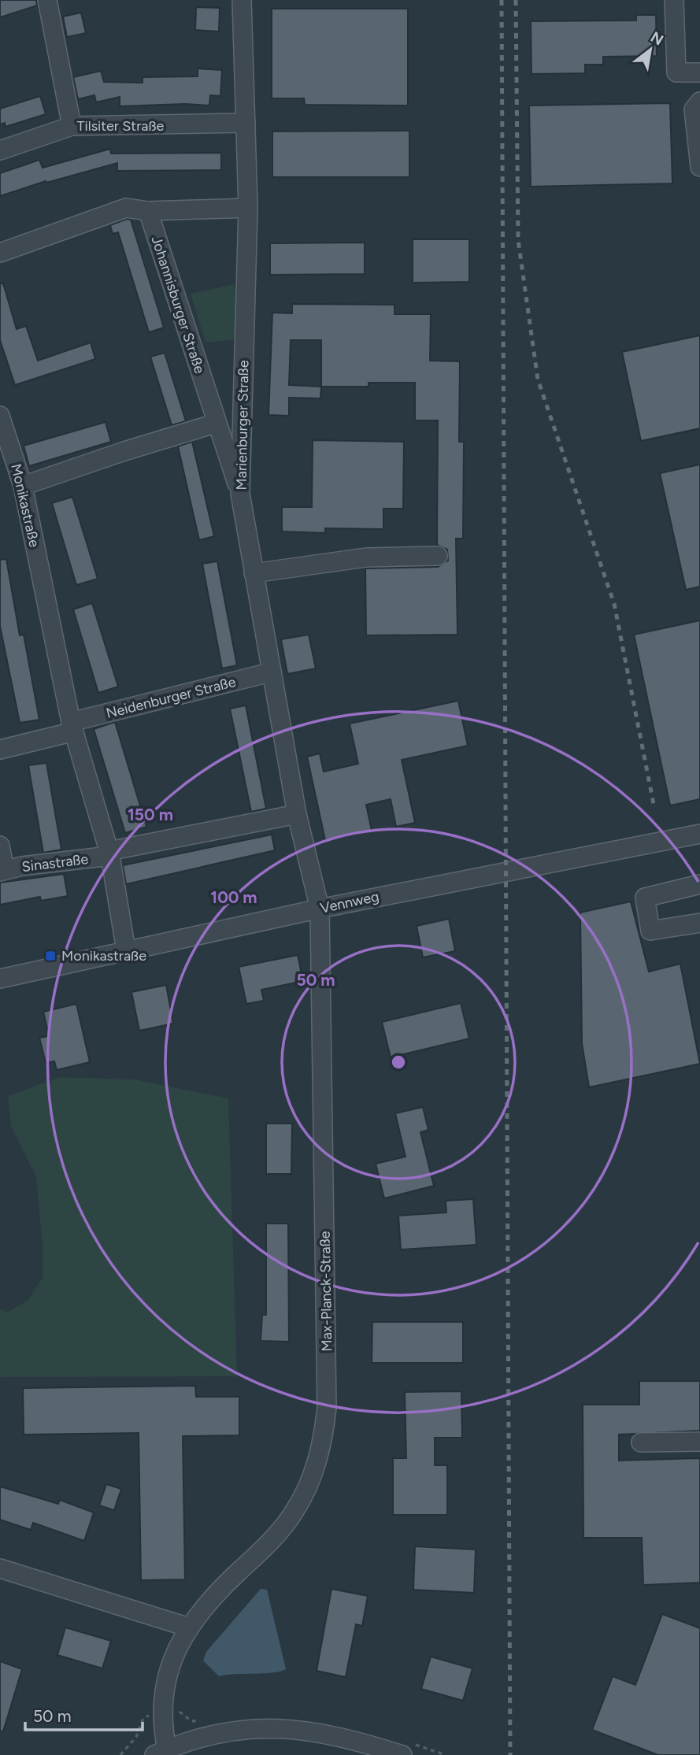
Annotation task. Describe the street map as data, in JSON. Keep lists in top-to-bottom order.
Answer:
{
  "streets": {
    "street": [
      "Tilsiter Straße",
      "Johannisburger Straße",
      "Marienburger Straße",
      "Monikastraße",
      "Neidenburger Straße",
      "Sinastraße",
      "Vennweg",
      "Max-Planck-Straße"
    ]
  },
  "crossings": [
    ["Tilsiter Straße", "Marienburger Straße"],
    ["Johannisburger Straße", "Marienburger Straße"],
    ["Marienburger Straße", "Neidenburger Straße"],
    ["Marienburger Straße", "Sinastraße"],
    ["Marienburger Straße", "Vennweg"],
    ["Marienburger Straße", "Max-Planck-Straße"],
    ["Monikastraße", "Neidenburger Straße"],
    ["Monikastraße", "Sinastraße"],
    ["Monikastraße", "Vennweg"],
    ["Vennweg", "Max-Planck-Straße"]
  ],
  "places": {
    "transit": ["Monikastraße"]
  },
  "scale_bar": "50 m",
  "north": "top right",
  "rings": ["150 m", "100 m", "50 m"]
}
